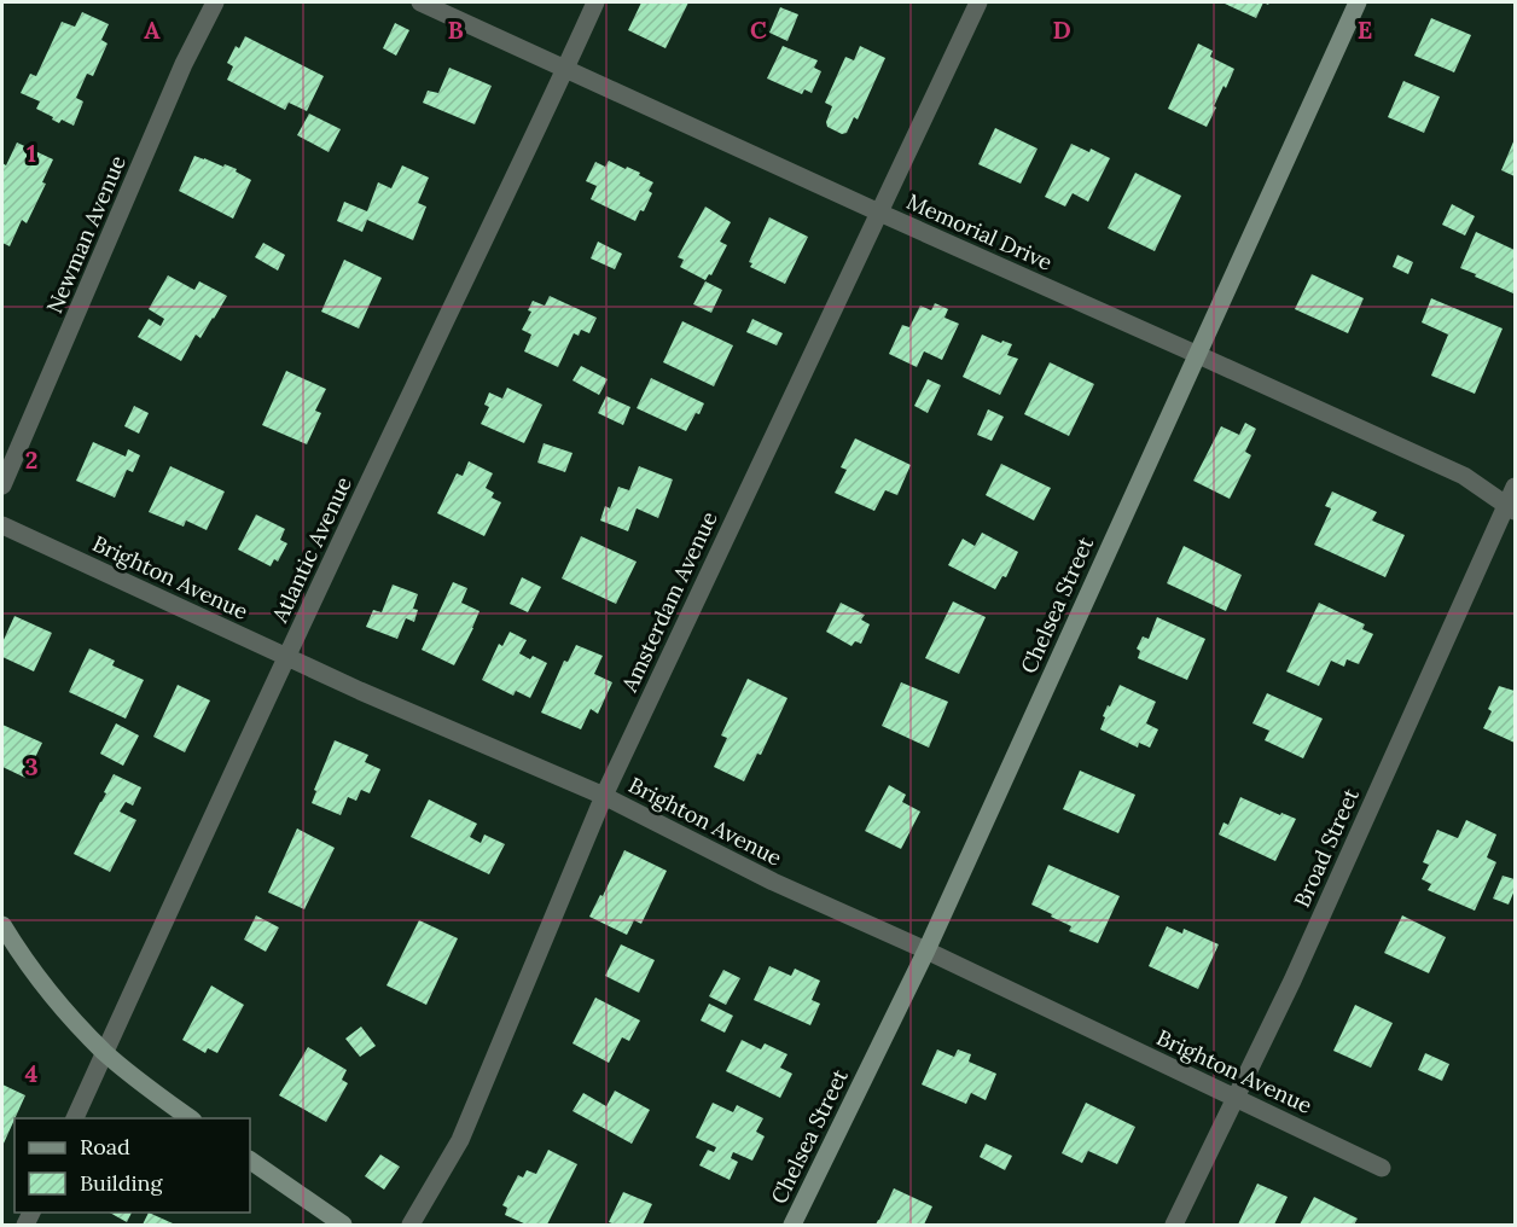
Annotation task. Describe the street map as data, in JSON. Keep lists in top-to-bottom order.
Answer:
{
  "streets": {
    "street": [
      "Memorial Drive",
      "Newman Avenue",
      "Atlantic Avenue",
      "Brighton Avenue",
      "Amsterdam Avenue",
      "Chelsea Street",
      "Broad Street"
    ]
  },
  "crossings": [
    ["Memorial Drive", "Atlantic Avenue"],
    ["Memorial Drive", "Amsterdam Avenue"],
    ["Memorial Drive", "Chelsea Street"],
    ["Memorial Drive", "Broad Street"],
    ["Atlantic Avenue", "Brighton Avenue"],
    ["Brighton Avenue", "Amsterdam Avenue"],
    ["Brighton Avenue", "Chelsea Street"],
    ["Brighton Avenue", "Broad Street"]
  ],
  "legend": ["Road", "Building"],
  "grid": {
    "columns": [
      "A",
      "B",
      "C",
      "D",
      "E"
    ],
    "rows": [
      "1",
      "2",
      "3",
      "4"
    ]
  }
}
